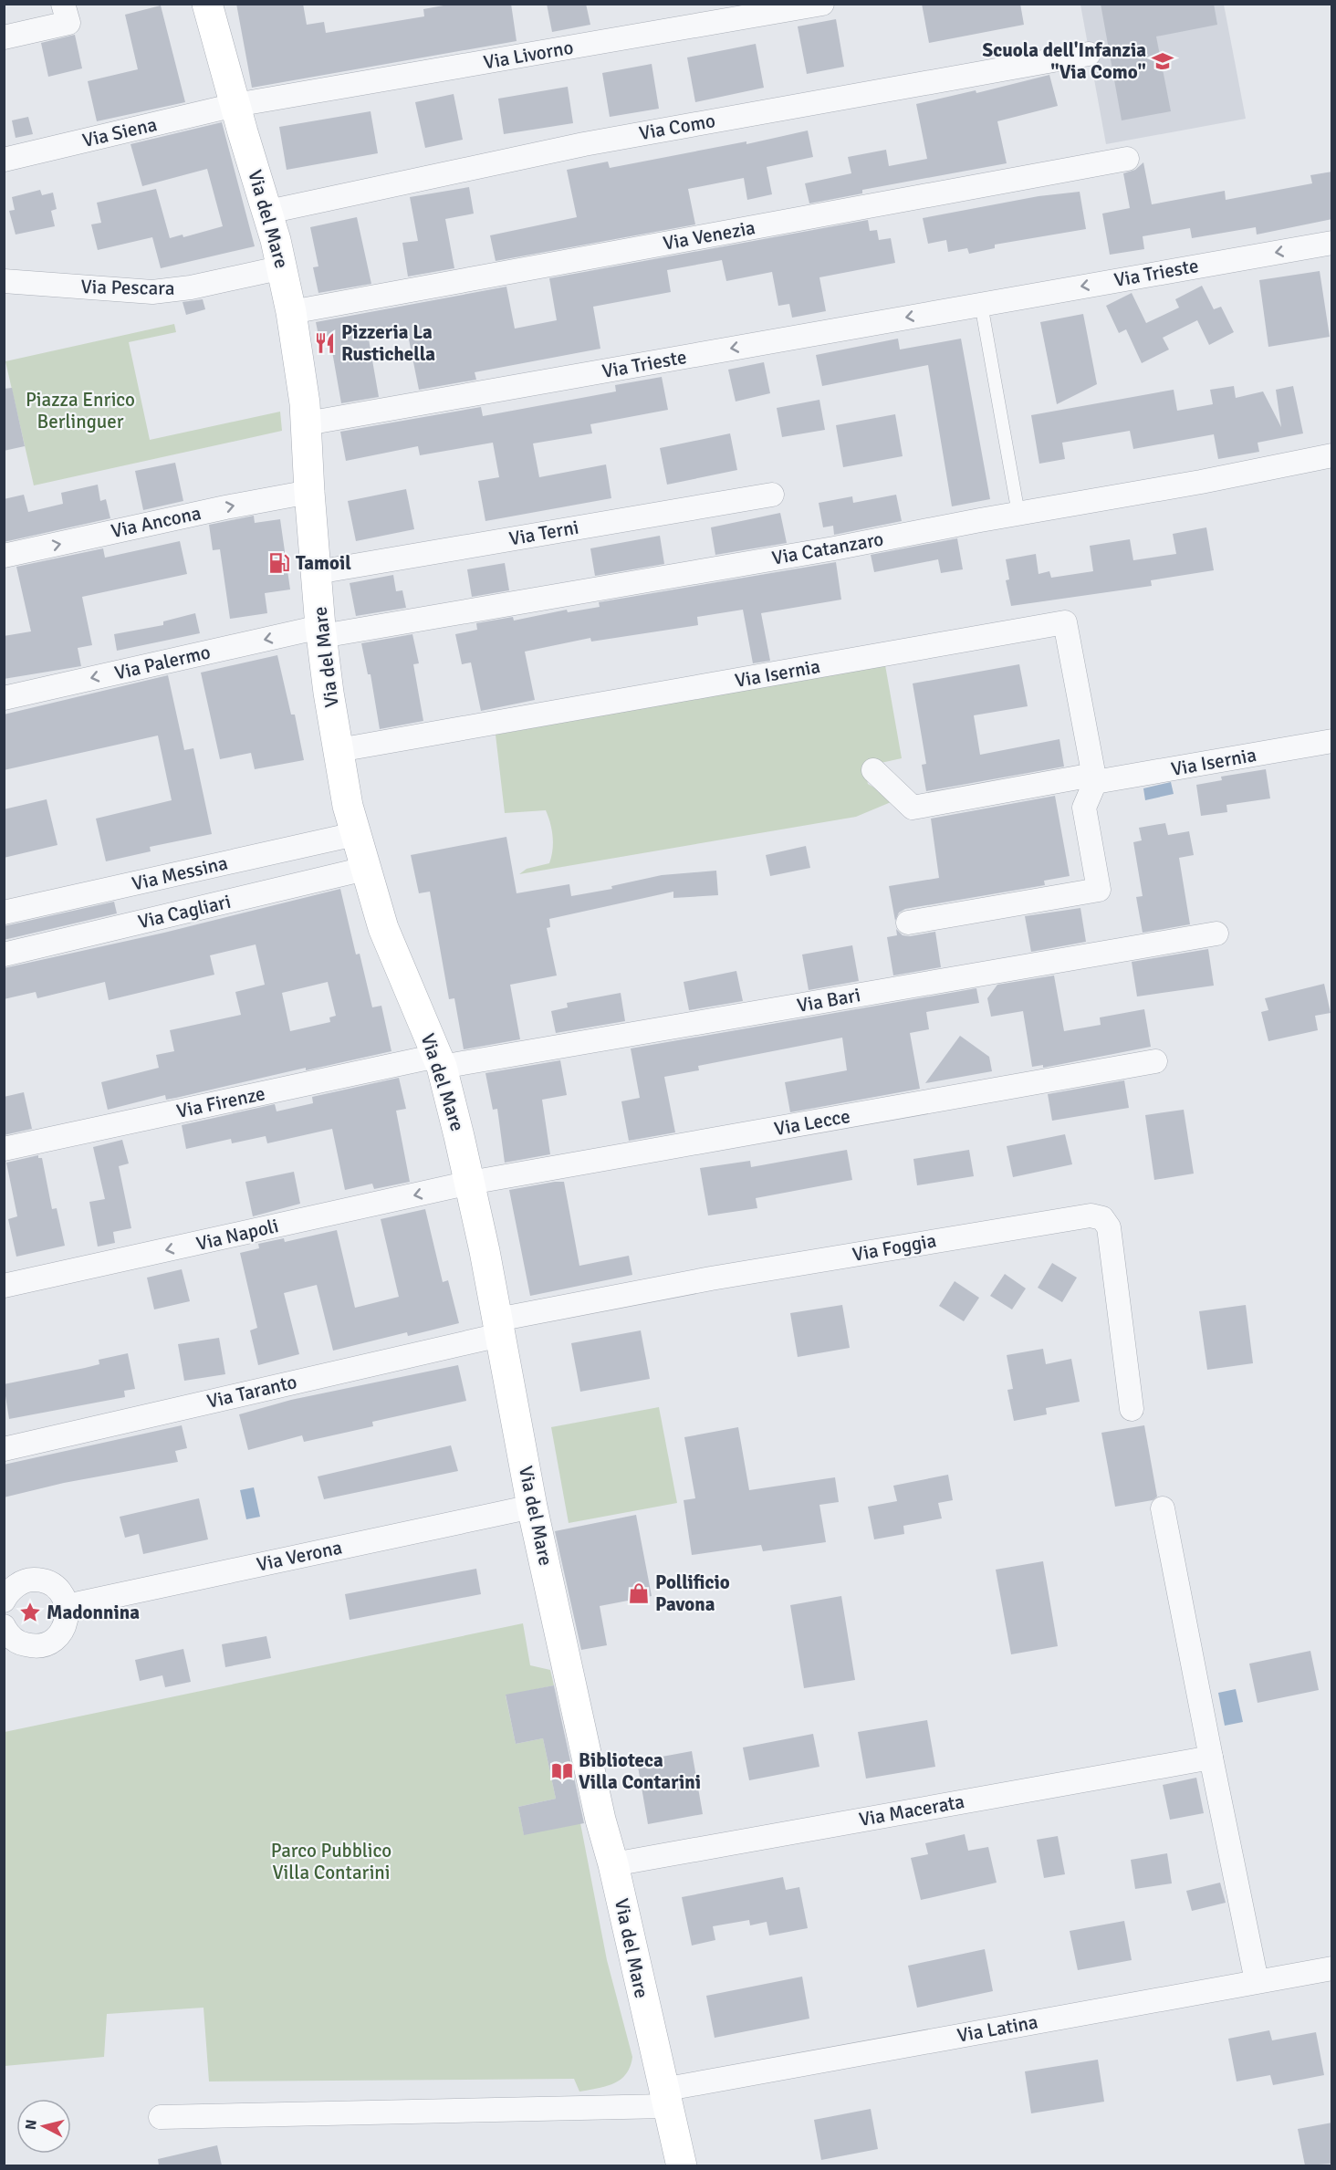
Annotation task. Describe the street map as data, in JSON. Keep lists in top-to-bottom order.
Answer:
{
  "streets": {
    "main road": ["Via del Mare"],
    "street": [
      "Via Livorno",
      "Via Como",
      "Via Siena",
      "Via Venezia",
      "Via Trieste",
      "Via Pescara",
      "Via Ancona",
      "Via Terni",
      "Via Catanzaro",
      "Via Palermo",
      "Via Isernia",
      "Via Messina",
      "Via Cagliari",
      "Via Bari",
      "Via Firenze",
      "Via Lecce",
      "Via Napoli",
      "Via Foggia",
      "Via Taranto",
      "Via Verona",
      "Via Macerata",
      "Via Latina"
    ]
  },
  "crossings": [
    ["Via Livorno", "Via Siena"],
    ["Via Livorno", "Via del Mare"],
    ["Via Como", "Via del Mare"],
    ["Via Siena", "Via del Mare"],
    ["Via del Mare", "Via Venezia"],
    ["Via del Mare", "Via Trieste"],
    ["Via del Mare", "Via Pescara"],
    ["Via del Mare", "Via Ancona"],
    ["Via del Mare", "Via Terni"],
    ["Via del Mare", "Via Catanzaro"],
    ["Via del Mare", "Via Palermo"],
    ["Via del Mare", "Via Isernia"],
    ["Via del Mare", "Via Messina"],
    ["Via del Mare", "Via Cagliari"],
    ["Via del Mare", "Via Bari"],
    ["Via del Mare", "Via Firenze"],
    ["Via del Mare", "Via Lecce"],
    ["Via del Mare", "Via Napoli"],
    ["Via del Mare", "Via Foggia"],
    ["Via del Mare", "Via Taranto"],
    ["Via del Mare", "Via Verona"],
    ["Via del Mare", "Via Macerata"],
    ["Via del Mare", "Via Latina"],
    ["Via Catanzaro", "Via Palermo"],
    ["Via Bari", "Via Firenze"],
    ["Via Lecce", "Via Napoli"],
    ["Via Foggia", "Via Taranto"]
  ],
  "one_way": [
    "Via Trieste",
    "Via Ancona",
    "Via Palermo",
    "Via Napoli"
  ],
  "parks": ["Piazza Enrico Berlinguer", "Parco Pubblico Villa Contarini"],
  "places": {
    "school or university": ["Scuola dell'Infanzia \"Via Como\""],
    "restaurant": ["Pizzeria La Rustichella"],
    "fuel station": ["Tamoil"],
    "shop": ["Pollificio Pavona"],
    "place": ["Madonnina"],
    "library": ["Biblioteca Villa Contarini"]
  },
  "north": "left"
}
